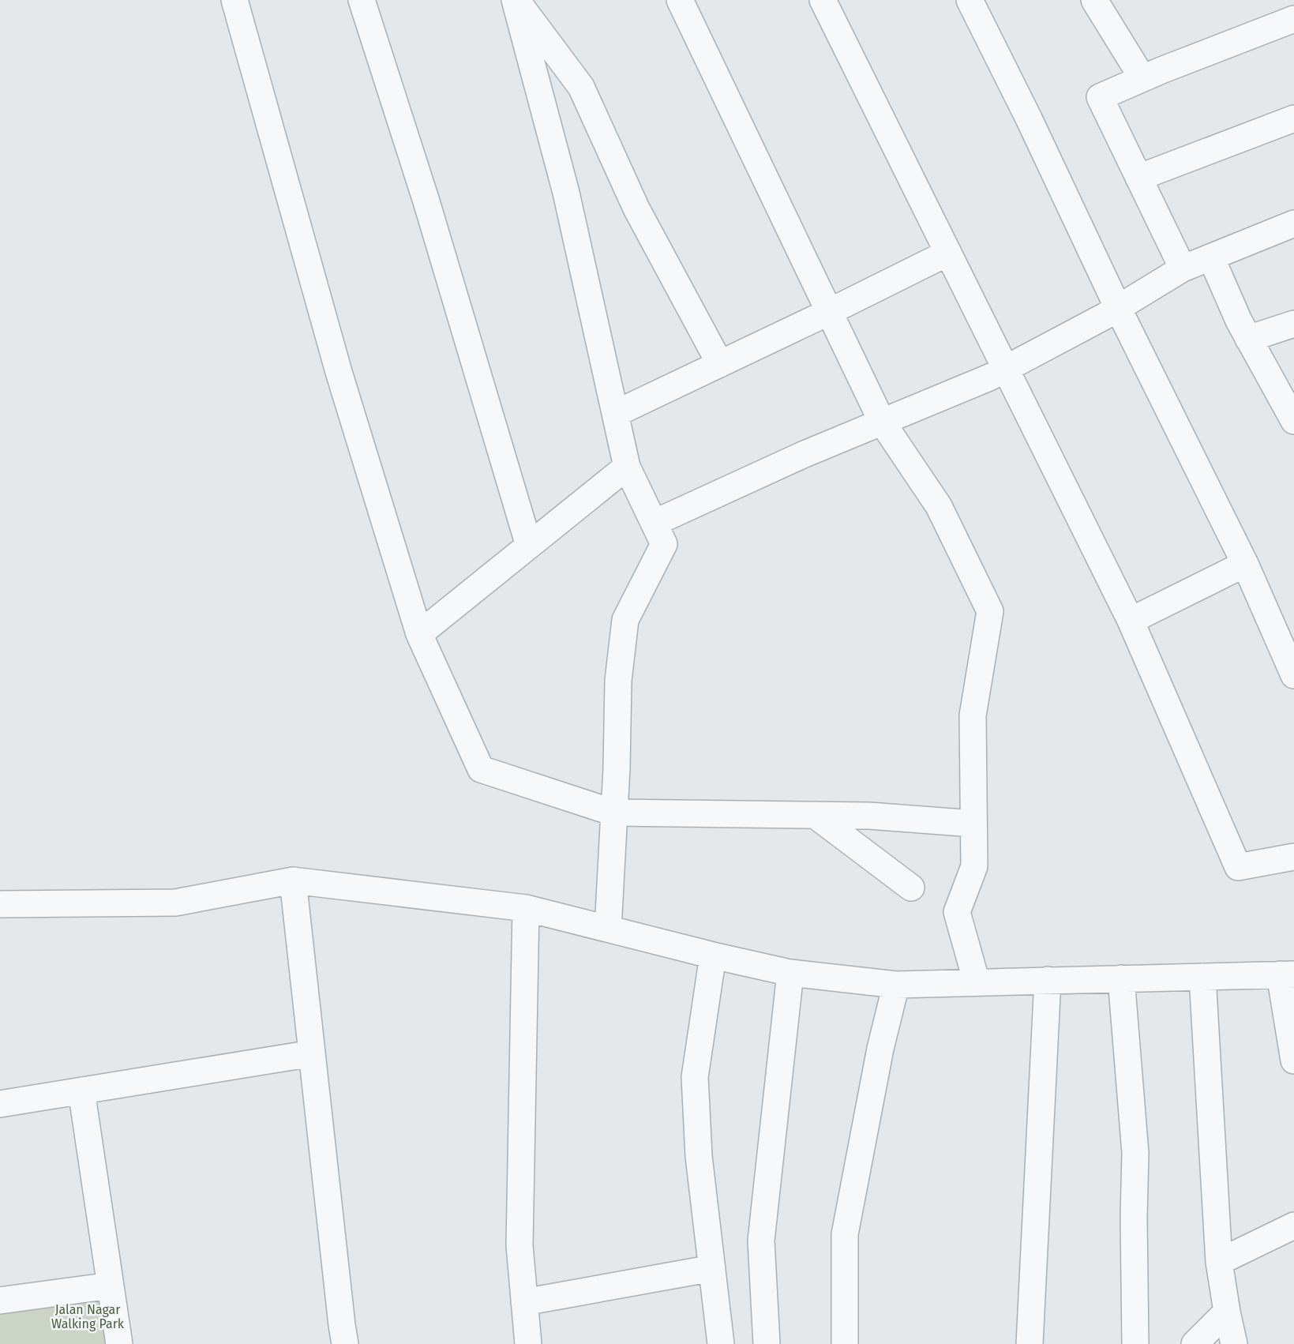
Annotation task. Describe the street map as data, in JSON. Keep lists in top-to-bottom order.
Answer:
{
  "parks": ["Jalan Nagar Walking Park"]
}
